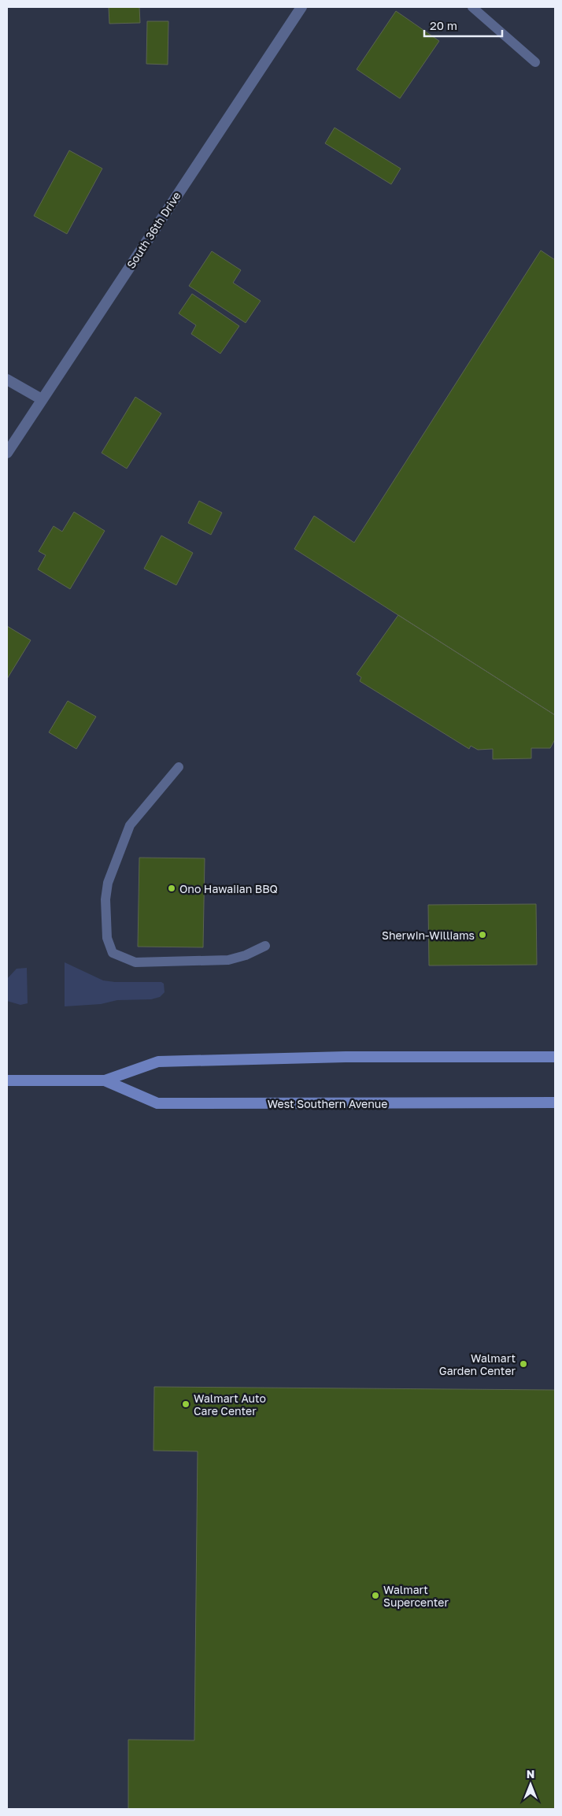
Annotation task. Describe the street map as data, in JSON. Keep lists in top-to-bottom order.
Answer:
{
  "streets": {
    "main road": ["West Southern Avenue"],
    "street": ["South 36th Drive"]
  },
  "places": [
    "Ono Hawaiian BBQ",
    "Sherwin-Williams",
    "Walmart Garden Center",
    "Walmart Auto Care Center",
    "Walmart Supercenter"
  ],
  "scale_bar": "20 m",
  "north": "top"
}
